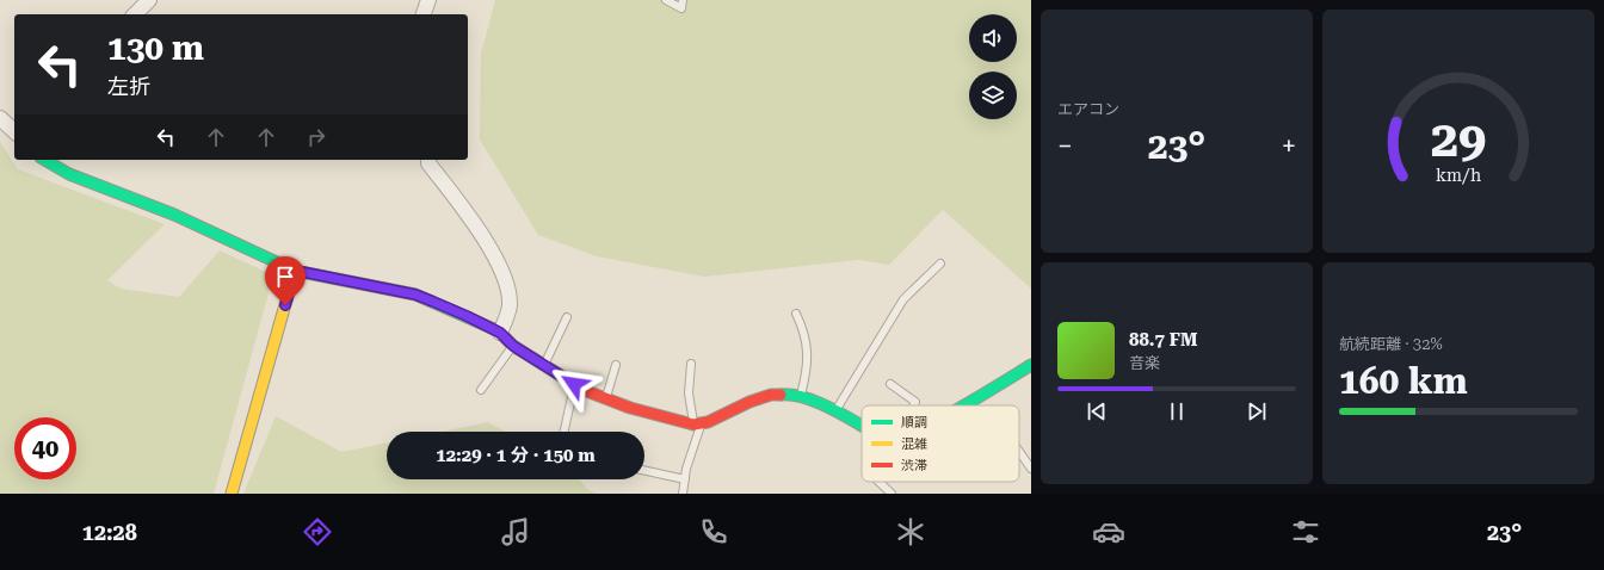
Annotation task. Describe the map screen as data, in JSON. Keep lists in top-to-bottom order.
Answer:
{
  "legend": ["順調", "混雑", "渋滞"],
  "page": {
    "tile": [
      "エアコン",
      ["航続距離 · 32%", "160 km"]
    ],
    "turn": ["130 m", "左折"],
    "heat": ["−", "23°", "+"],
    "song": ["88.7 FM", "音楽"],
    "limit": "40",
    "trip": "12:29 · 1 分 · 150 m",
    "tabs": ["12:28", "23°"],
    "gauge": ["29", "km/h"]
  }
}
